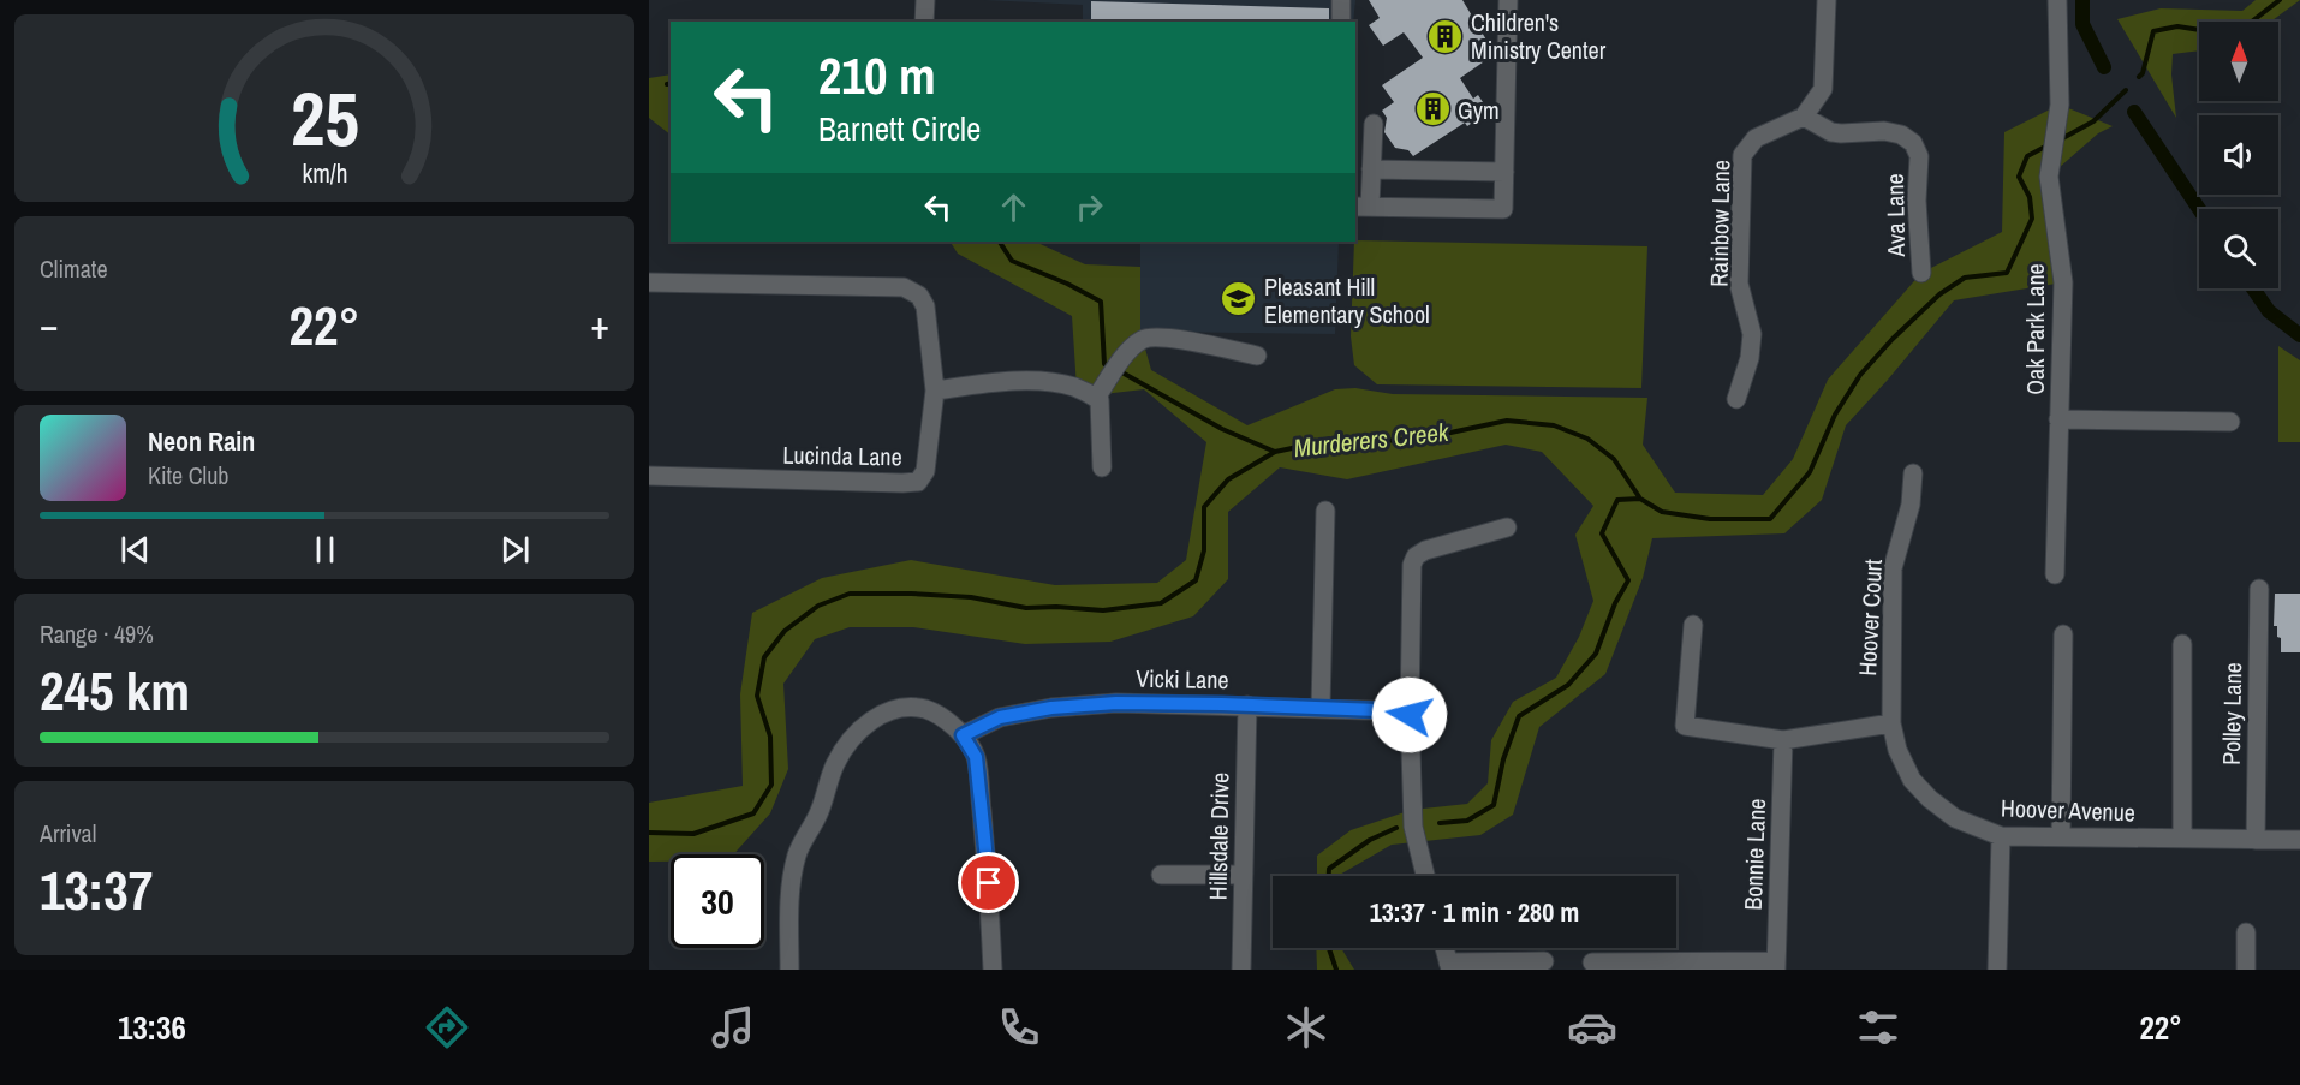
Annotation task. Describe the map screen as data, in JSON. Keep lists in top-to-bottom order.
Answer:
{
  "streets": {
    "street": [
      "Ava Lane",
      "Rainbow Lane",
      "Oak Park Lane",
      "Lucinda Lane",
      "Hoover Court",
      "Vicki Lane",
      "Polley Lane",
      "Hoover Avenue",
      "Hillsdale Drive",
      "Bonnie Lane"
    ]
  },
  "crossings": [
    ["Ava Lane", "Rainbow Lane"],
    ["Hoover Court", "Hoover Avenue"],
    ["Vicki Lane", "Hillsdale Drive"],
    ["Polley Lane", "Hoover Avenue"]
  ],
  "water": ["Murderers Creek"],
  "places": {
    "building": ["Children's Ministry Center", "Gym"],
    "school or university": ["Pleasant Hill Elementary School"]
  },
  "north": "top",
  "page": {
    "turn": ["210 m", "Barnett Circle"],
    "tile": [
      "Climate",
      ["Range · 49%", "245 km"],
      ["Arrival", "13:37"]
    ],
    "heat": ["−", "22°", "+"],
    "song": ["Neon Rain", "Kite Club"],
    "limit": "30",
    "trip": "13:37 · 1 min · 280 m",
    "tabs": ["13:36", "22°"],
    "gauge": ["25", "km/h"]
  }
}
